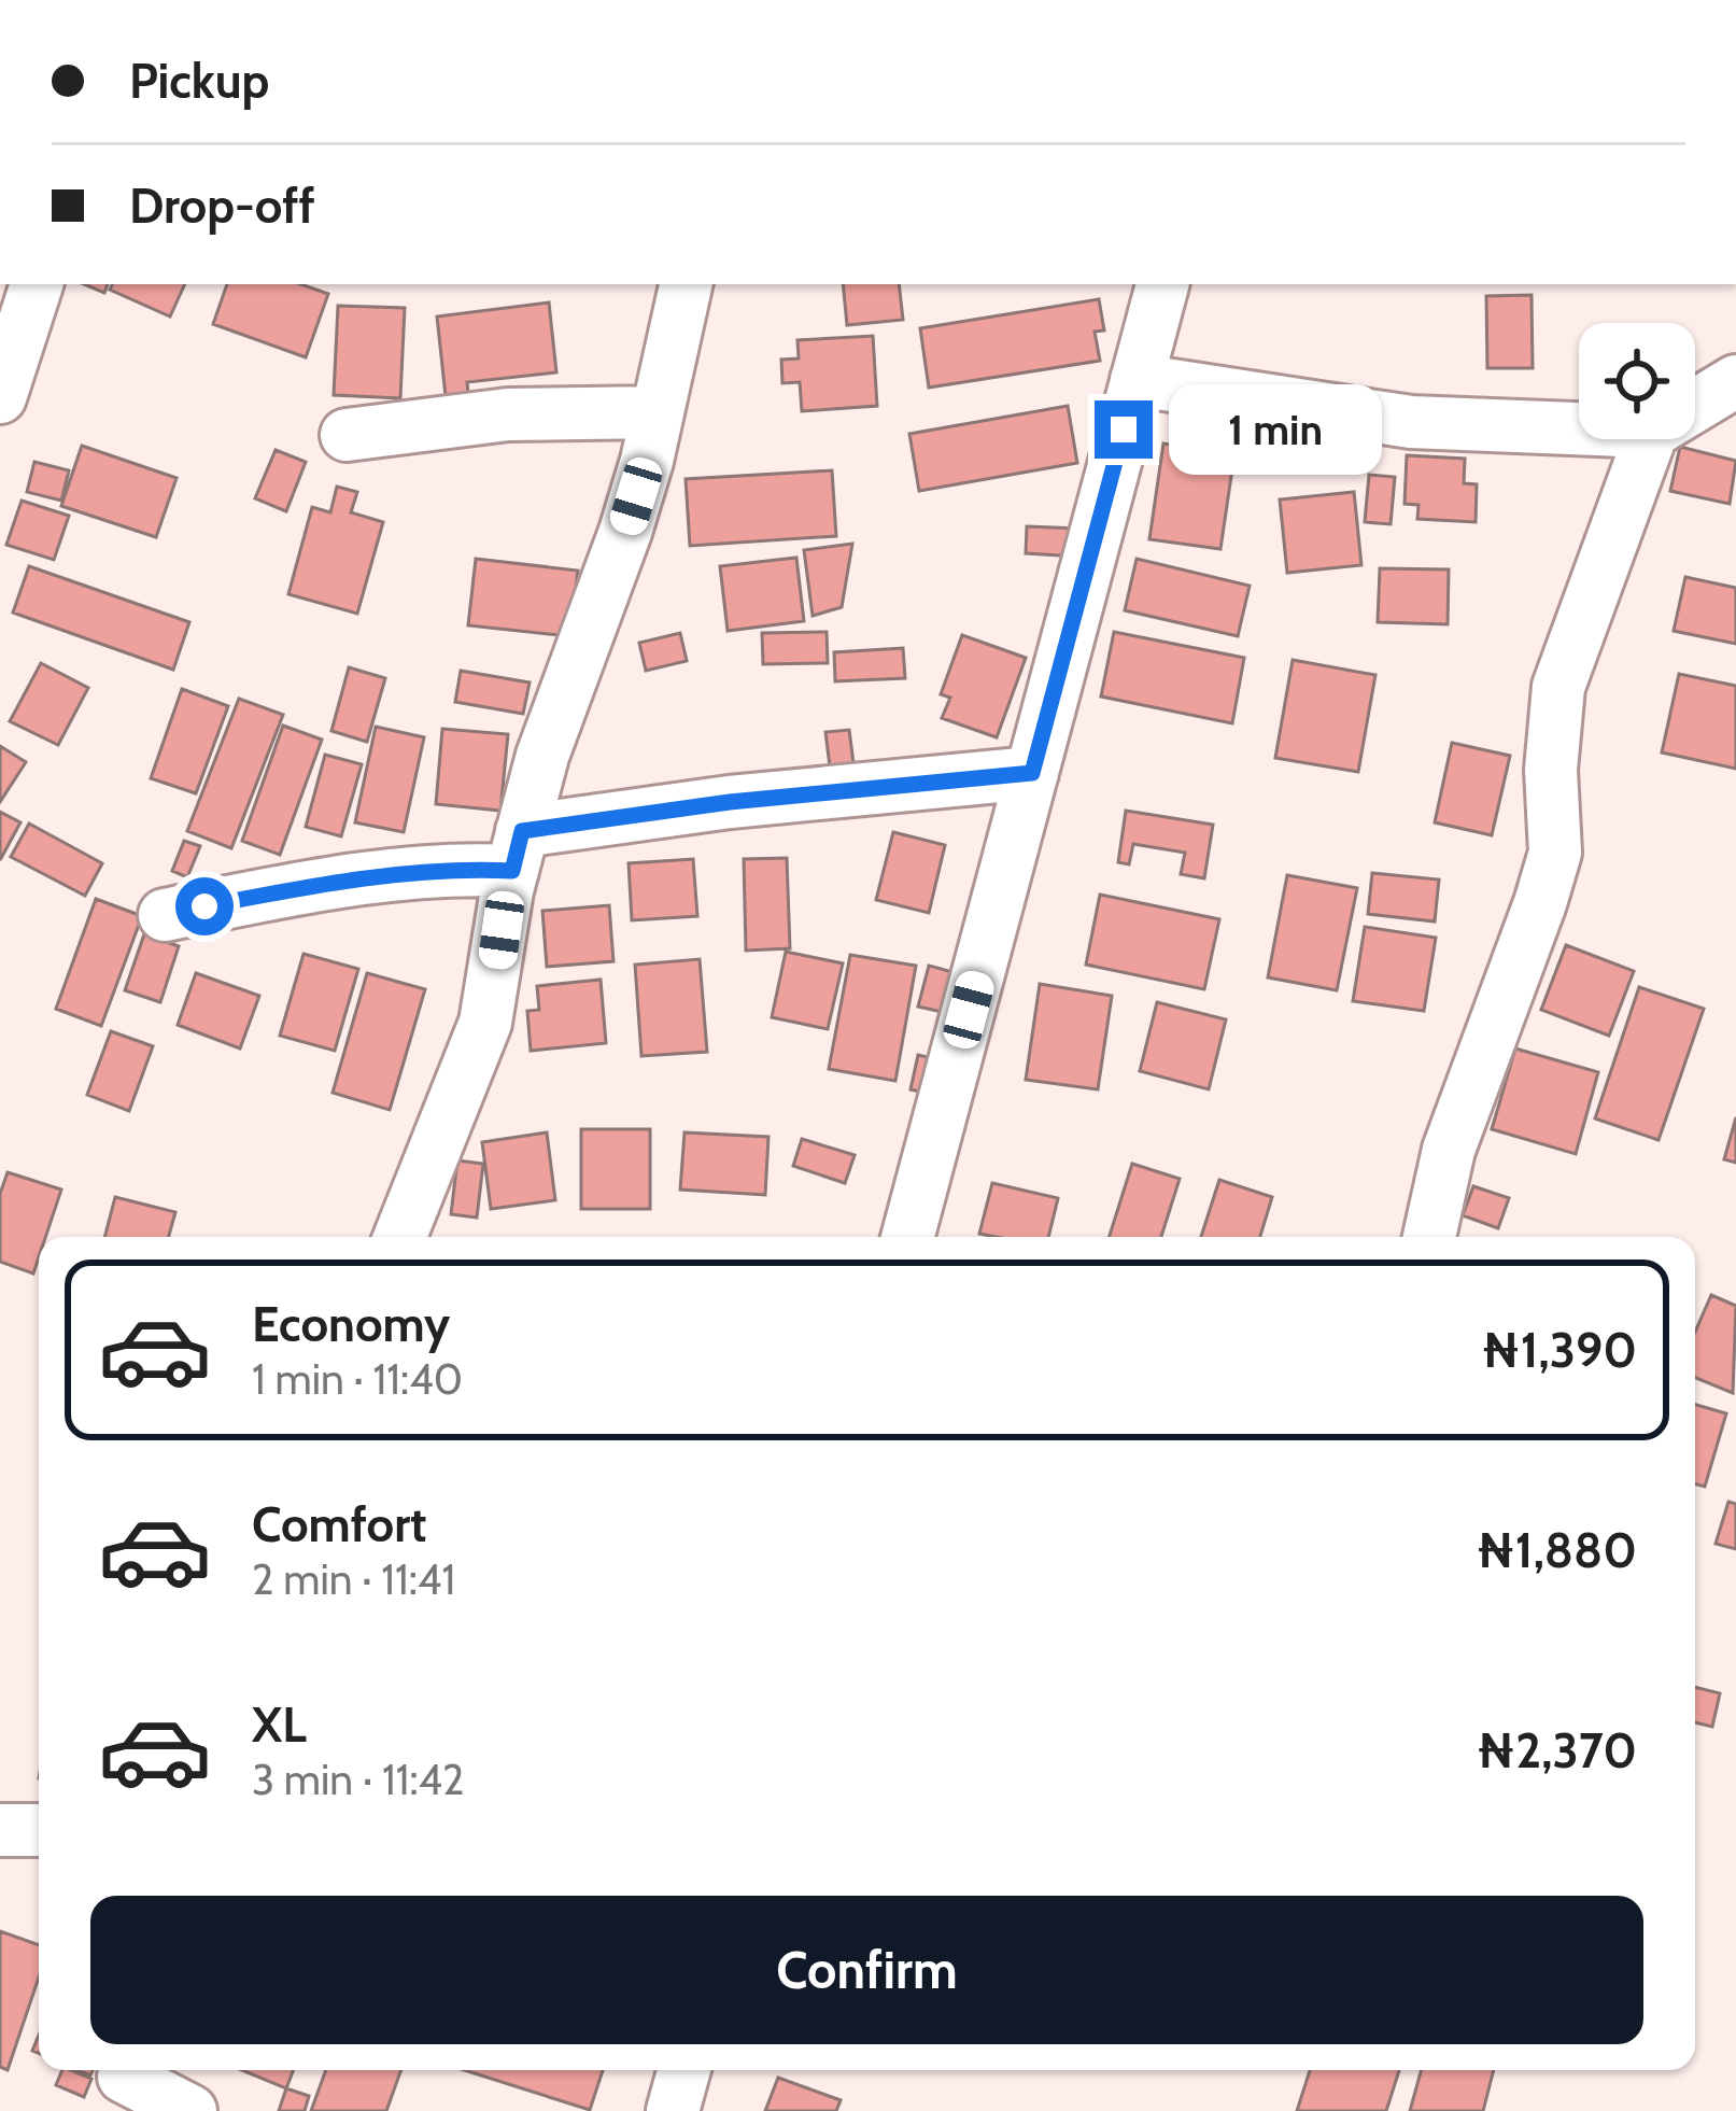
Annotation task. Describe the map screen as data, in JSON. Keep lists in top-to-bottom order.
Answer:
{
  "page": {
    "banner": ["Pickup", "Drop-off"],
    "bubble": "1 min",
    "list": [
      {
        "name": "Economy",
        "note": "1 min · 11:40",
        "value": "₦1,390"
      },
      {
        "name": "Comfort",
        "note": "2 min · 11:41",
        "value": "₦1,880"
      },
      {
        "name": "XL",
        "note": "3 min · 11:42",
        "value": "₦2,370"
      }
    ],
    "buttons": "Confirm"
  }
}
